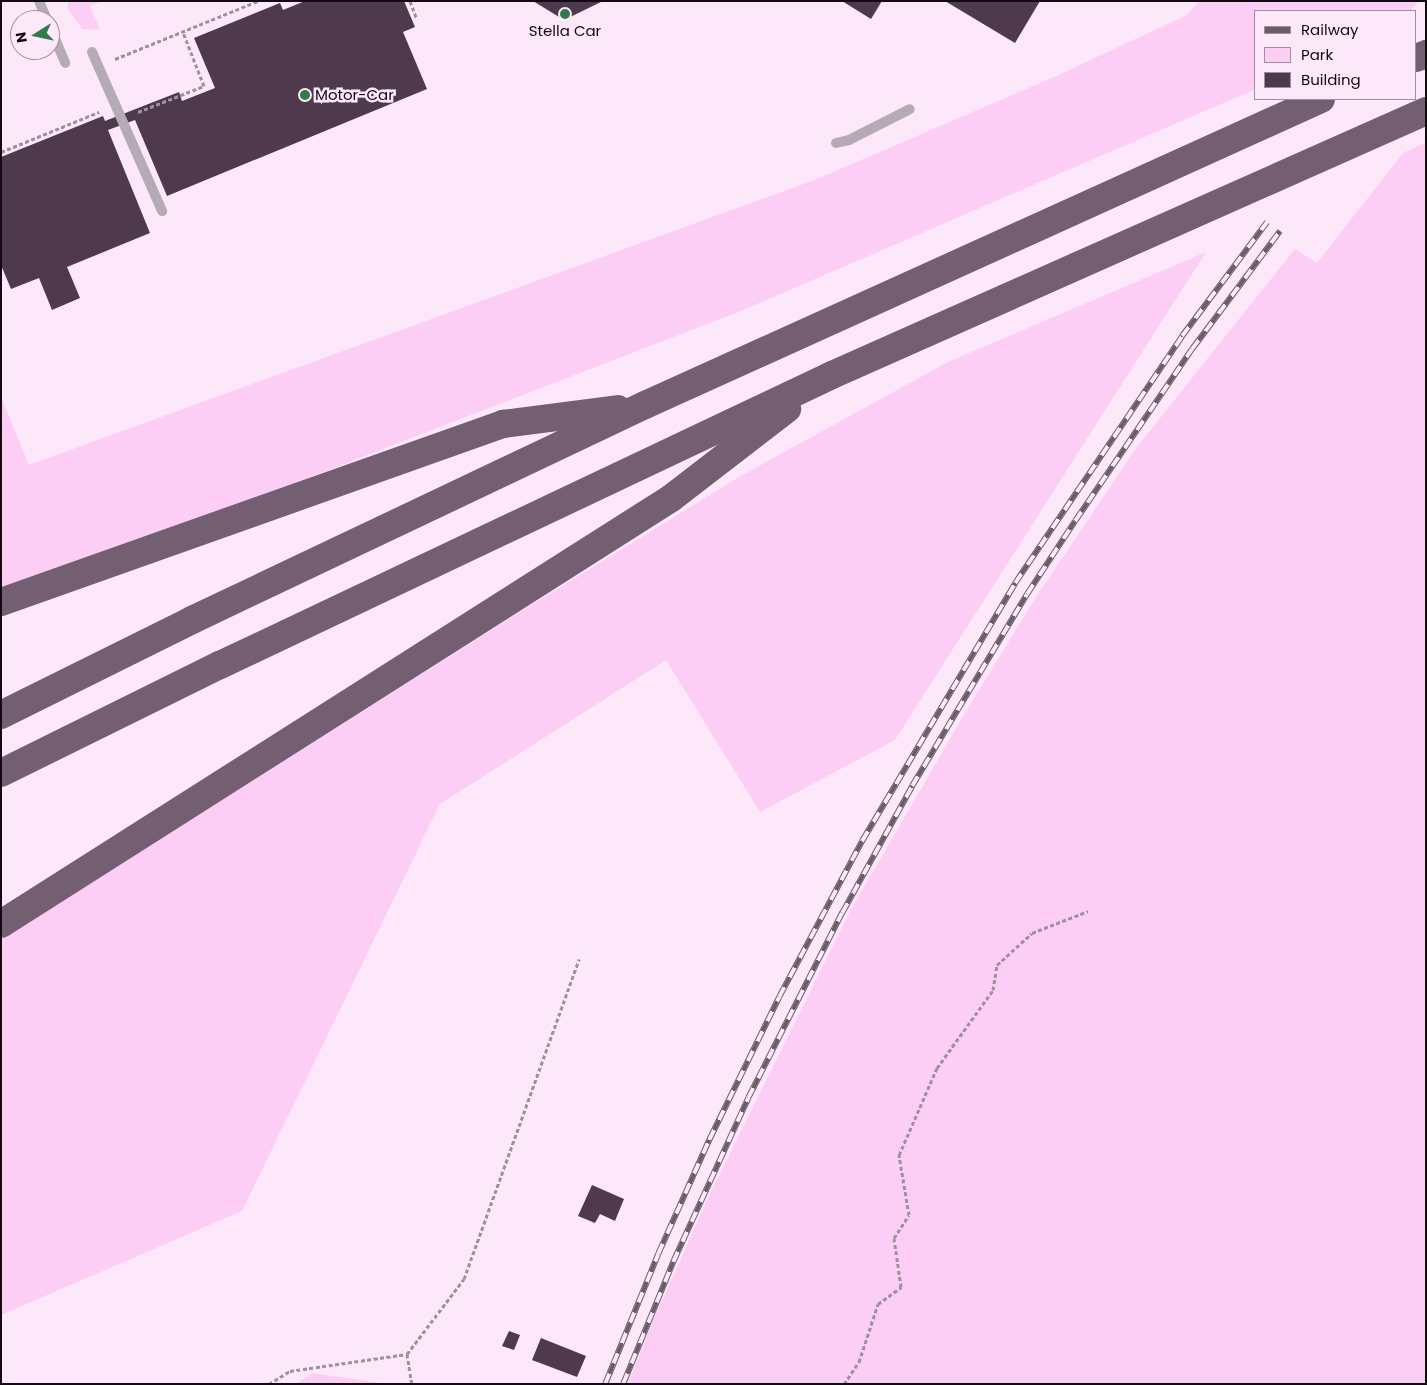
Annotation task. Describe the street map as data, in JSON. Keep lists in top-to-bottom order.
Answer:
{
  "places": ["Stella Car", "Motor-Car"],
  "legend": ["Railway", "Park", "Building"],
  "north": "left"
}
